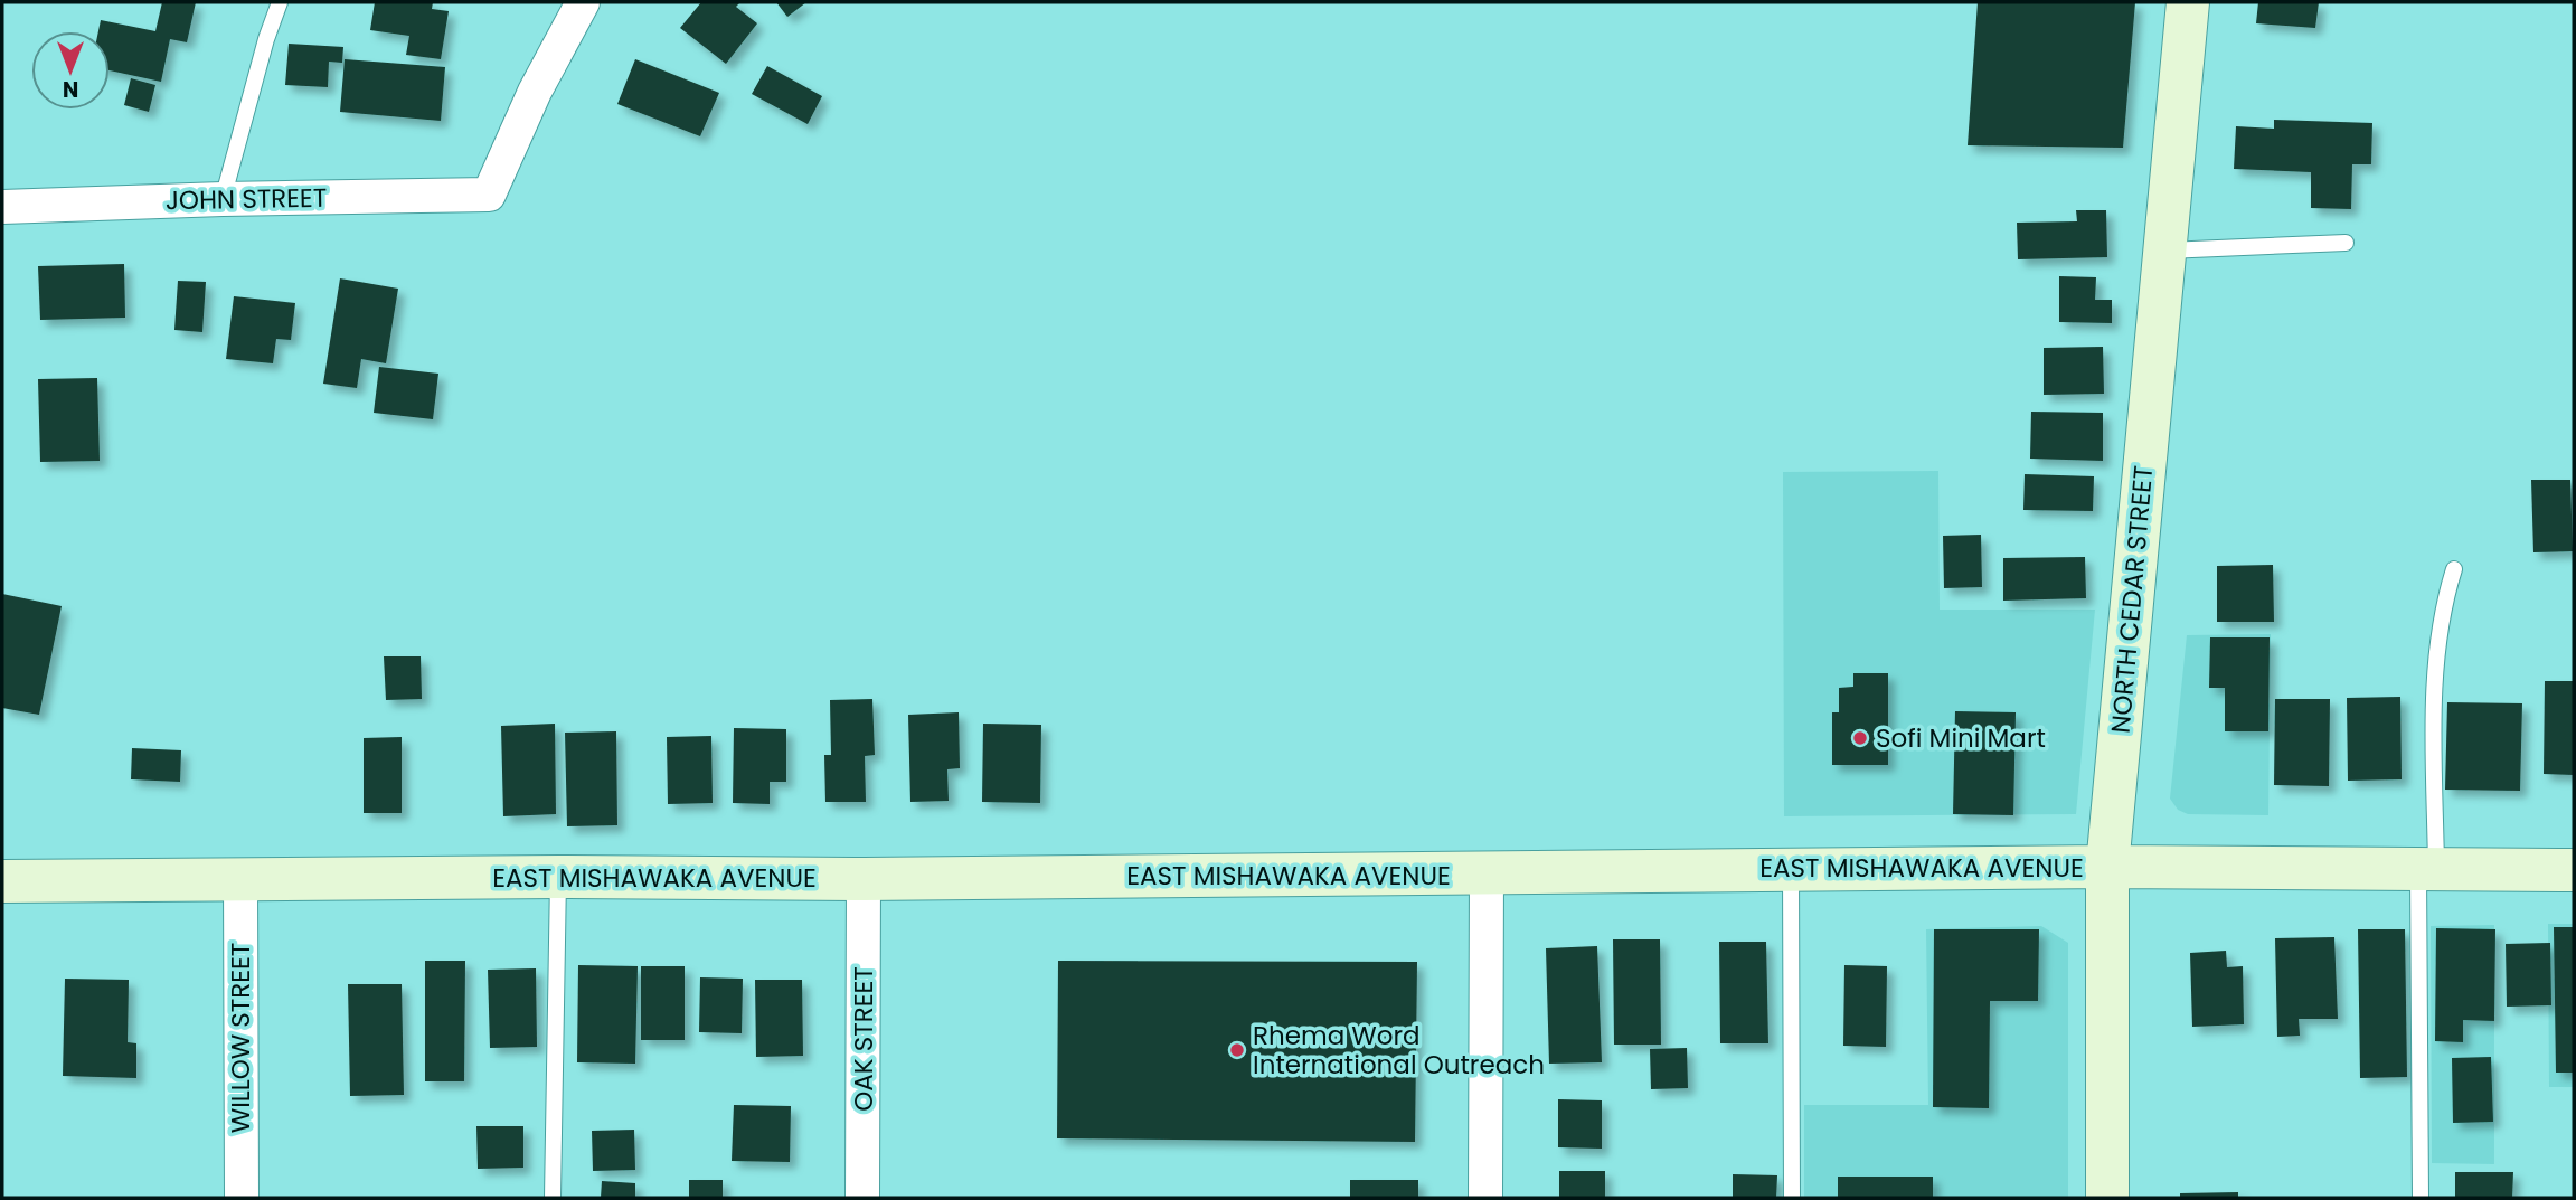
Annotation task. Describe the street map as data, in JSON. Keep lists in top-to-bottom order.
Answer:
{
  "streets": {
    "street": [
      "JOHN STREET",
      "NORTH CEDAR STREET",
      "EAST MISHAWAKA AVENUE",
      "WILLOW STREET",
      "OAK STREET"
    ]
  },
  "crossings": [
    ["NORTH CEDAR STREET", "EAST MISHAWAKA AVENUE"],
    ["EAST MISHAWAKA AVENUE", "WILLOW STREET"],
    ["EAST MISHAWAKA AVENUE", "OAK STREET"]
  ],
  "places": ["Sofi Mini Mart", "Rhema Word International Outreach"],
  "north": "bottom"
}
